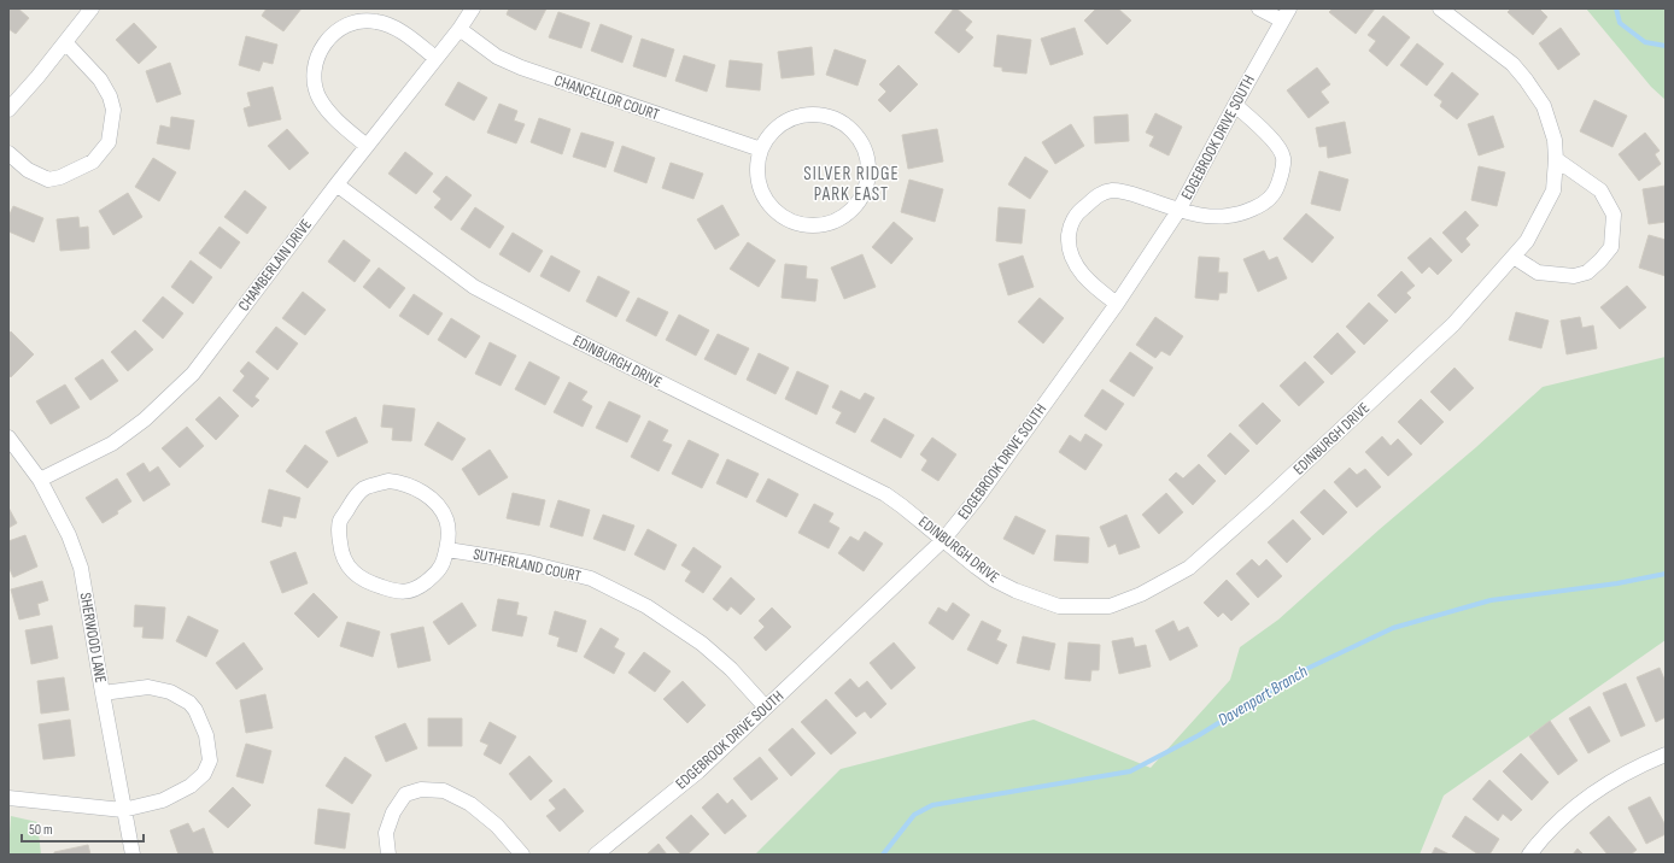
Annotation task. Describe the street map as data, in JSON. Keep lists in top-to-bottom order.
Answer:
{
  "streets": {
    "street": [
      "CHANCELLOR COURT",
      "EDGEBROOK DRIVE SOUTH",
      "CHAMBERLAIN DRIVE",
      "EDINBURGH DRIVE",
      "SUTHERLAND COURT",
      "SHERWOOD LANE"
    ]
  },
  "crossings": [
    ["CHANCELLOR COURT", "CHAMBERLAIN DRIVE"],
    ["EDGEBROOK DRIVE SOUTH", "EDINBURGH DRIVE"],
    ["EDGEBROOK DRIVE SOUTH", "SUTHERLAND COURT"],
    ["CHAMBERLAIN DRIVE", "EDINBURGH DRIVE"],
    ["CHAMBERLAIN DRIVE", "SHERWOOD LANE"]
  ],
  "districts": ["SILVER RIDGE PARK EAST"],
  "water": ["Davenport Branch"],
  "scale_bar": "50 m"
}
